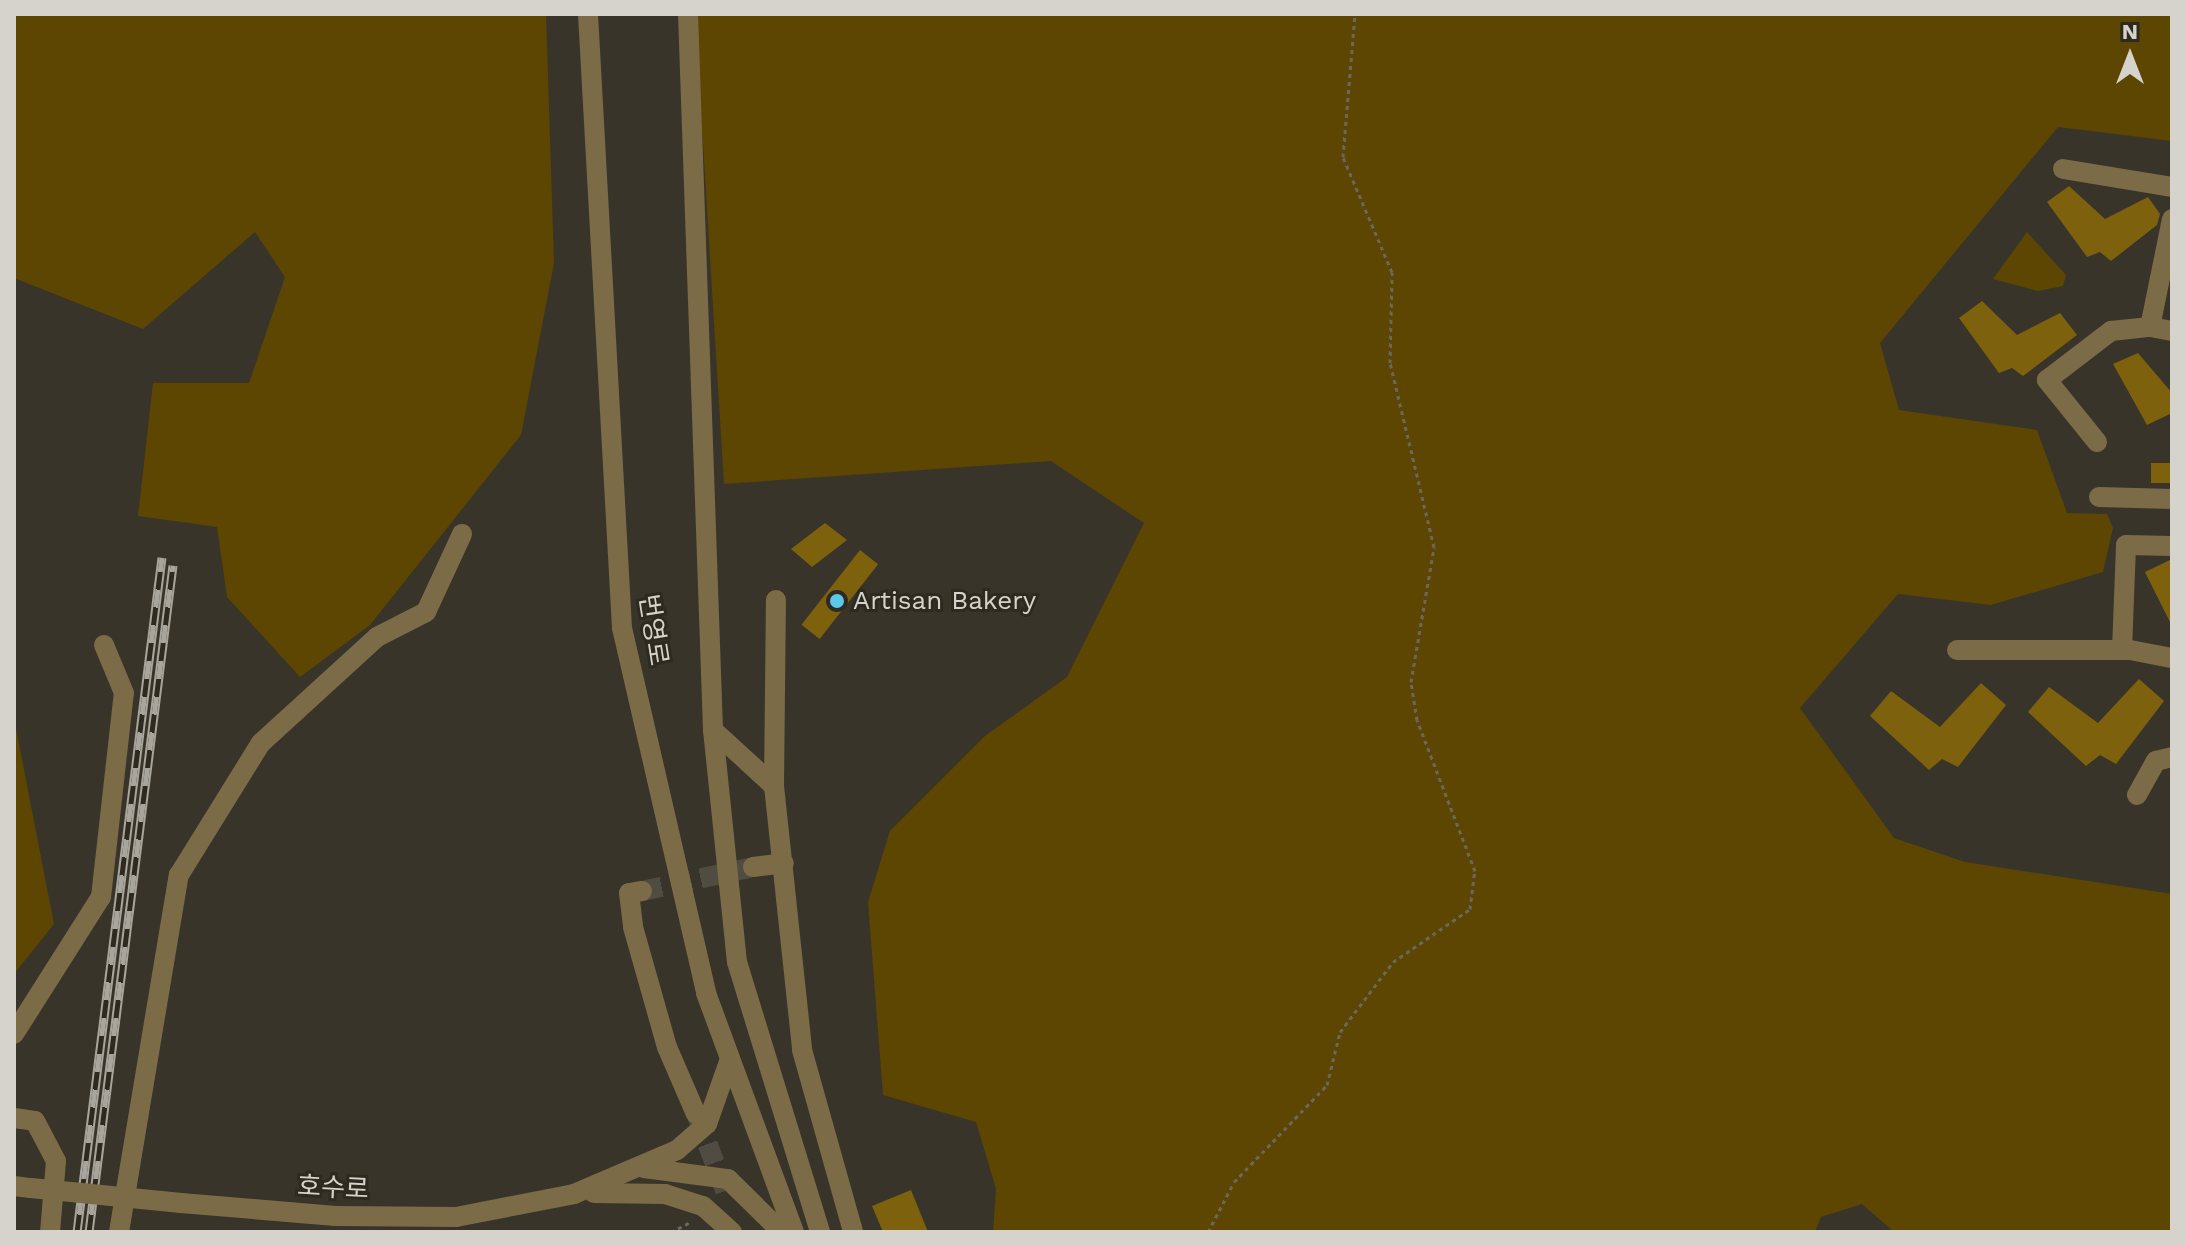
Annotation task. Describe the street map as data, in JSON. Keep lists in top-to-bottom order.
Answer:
{
  "streets": {
    "street": ["번영로", "호수로"]
  },
  "crossings": [
    ["번영로", "호수로"]
  ],
  "places": ["Artisan Bakery"],
  "north": "top"
}
